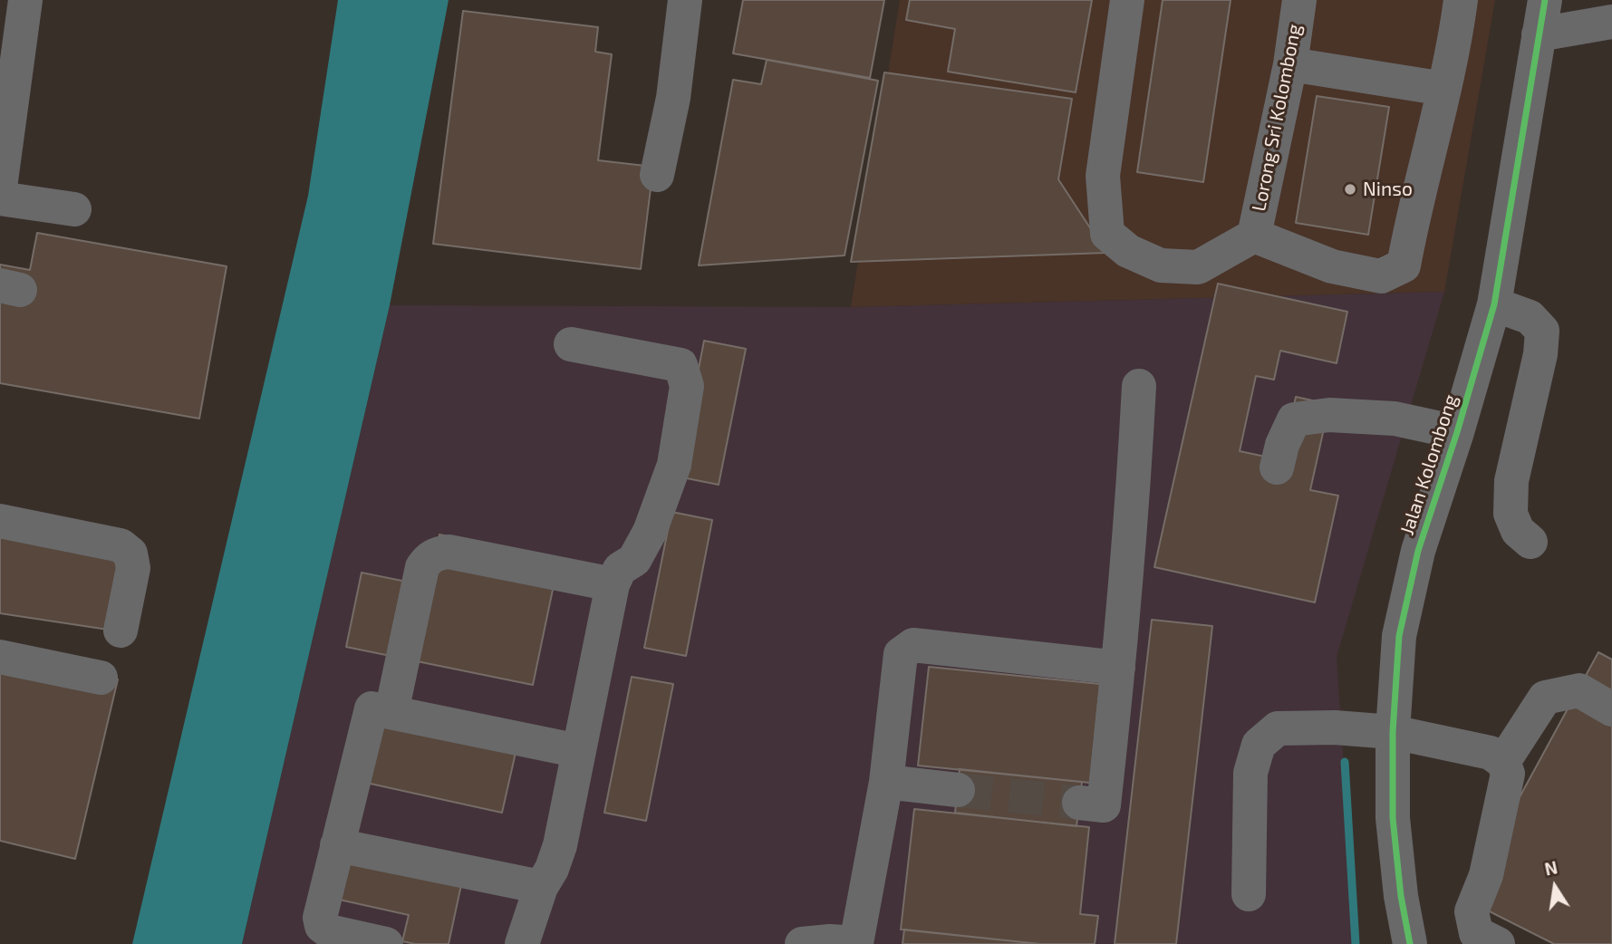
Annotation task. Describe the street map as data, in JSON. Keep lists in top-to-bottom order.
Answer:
{
  "streets": {
    "street": ["Lorong Sri Kolombong", "Jalan Kolombong"]
  },
  "places": ["Ninso"],
  "north": "top"
}
